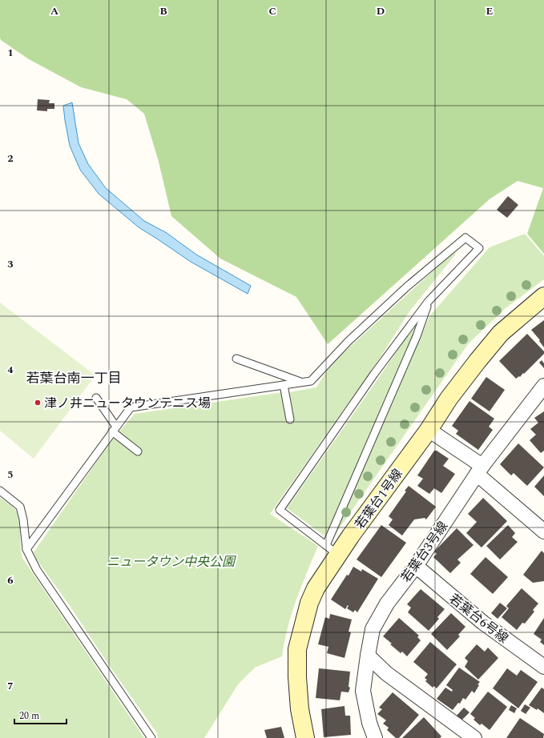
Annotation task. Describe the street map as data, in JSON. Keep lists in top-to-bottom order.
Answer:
{
  "streets": {
    "street": ["若葉台1号線", "若葉台3号線", "若葉台6号線"]
  },
  "crossings": [
    ["若葉台3号線", "若葉台6号線"]
  ],
  "districts": ["若葉台南一丁目"],
  "parks": ["ニュータウン中央公園"],
  "places": ["津ノ井ニュータウンテニス場"],
  "scale_bar": "20 m",
  "grid": {
    "columns": [
      "A",
      "B",
      "C",
      "D",
      "E"
    ],
    "rows": [
      "1",
      "2",
      "3",
      "4",
      "5",
      "6",
      "7"
    ]
  }
}
